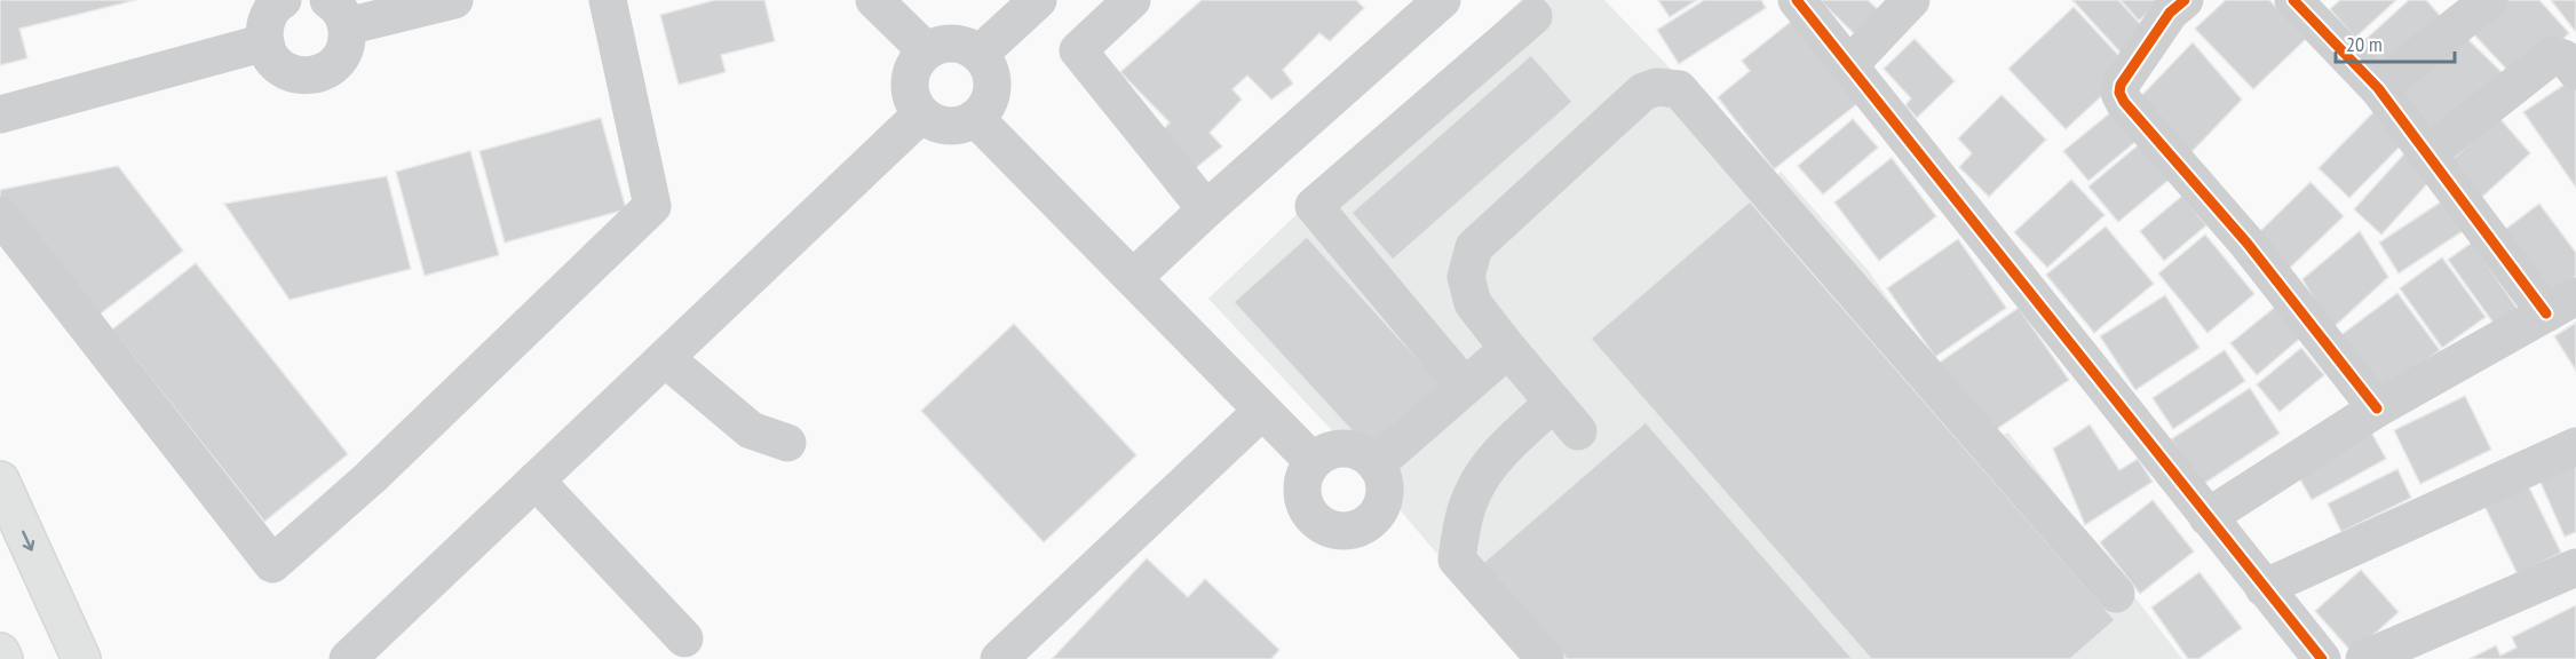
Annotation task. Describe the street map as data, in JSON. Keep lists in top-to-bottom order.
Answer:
{
  "scale_bar": "20 m"
}
